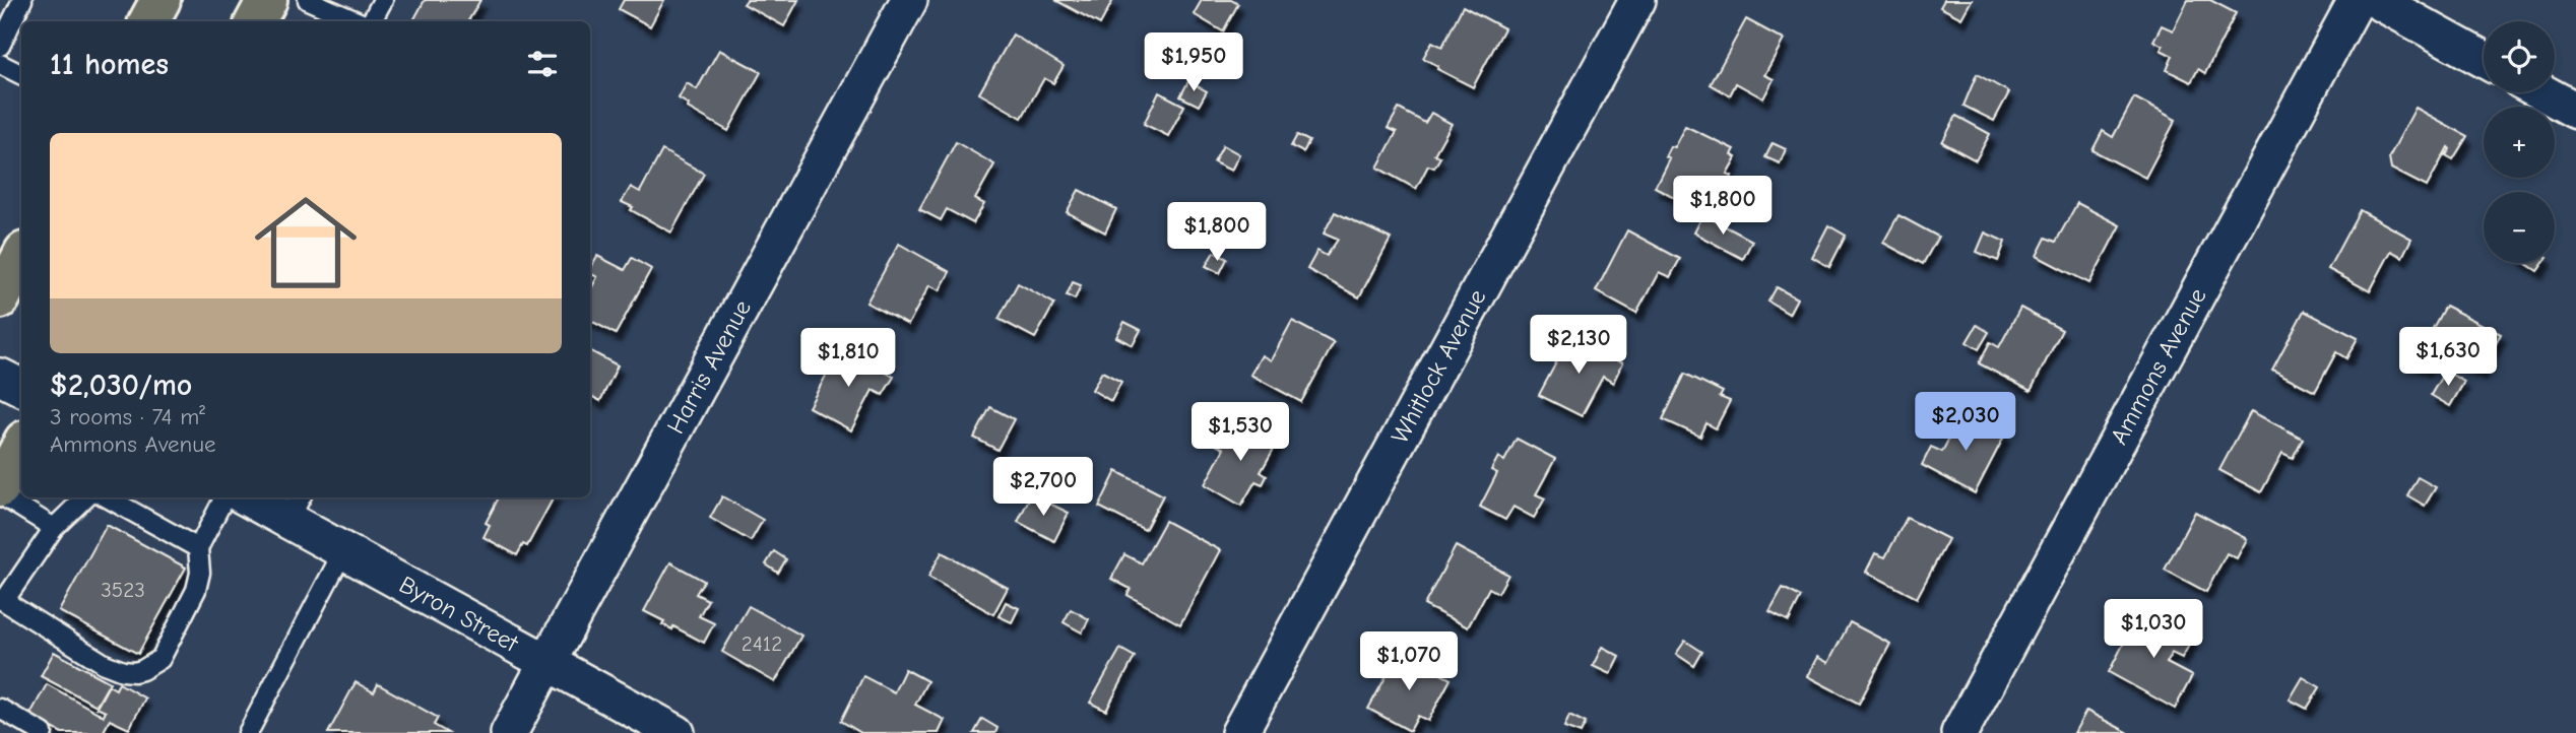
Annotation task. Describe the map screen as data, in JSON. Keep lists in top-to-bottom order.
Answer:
{
  "streets": {
    "street": [
      "Harris Avenue",
      "Whitlock Avenue",
      "Ammons Avenue",
      "Byron Street"
    ]
  },
  "crossings": [
    ["Harris Avenue", "Byron Street"]
  ],
  "house_numbers": ["3523", "2412"],
  "page": {
    "map_buttons": ["+", "−"],
    "heading": "11 homes",
    "price": [
      "$1,950",
      "$1,800",
      "$1,800",
      "$2,130",
      "$1,630",
      "$1,810",
      "$2,030",
      "$1,530",
      "$2,700",
      "$1,030",
      "$1,070"
    ],
    "list": [
      {
        "name": "$2,030/mo",
        "note": "3 rooms · 74 m² · Ammons Avenue"
      }
    ]
  }
}
